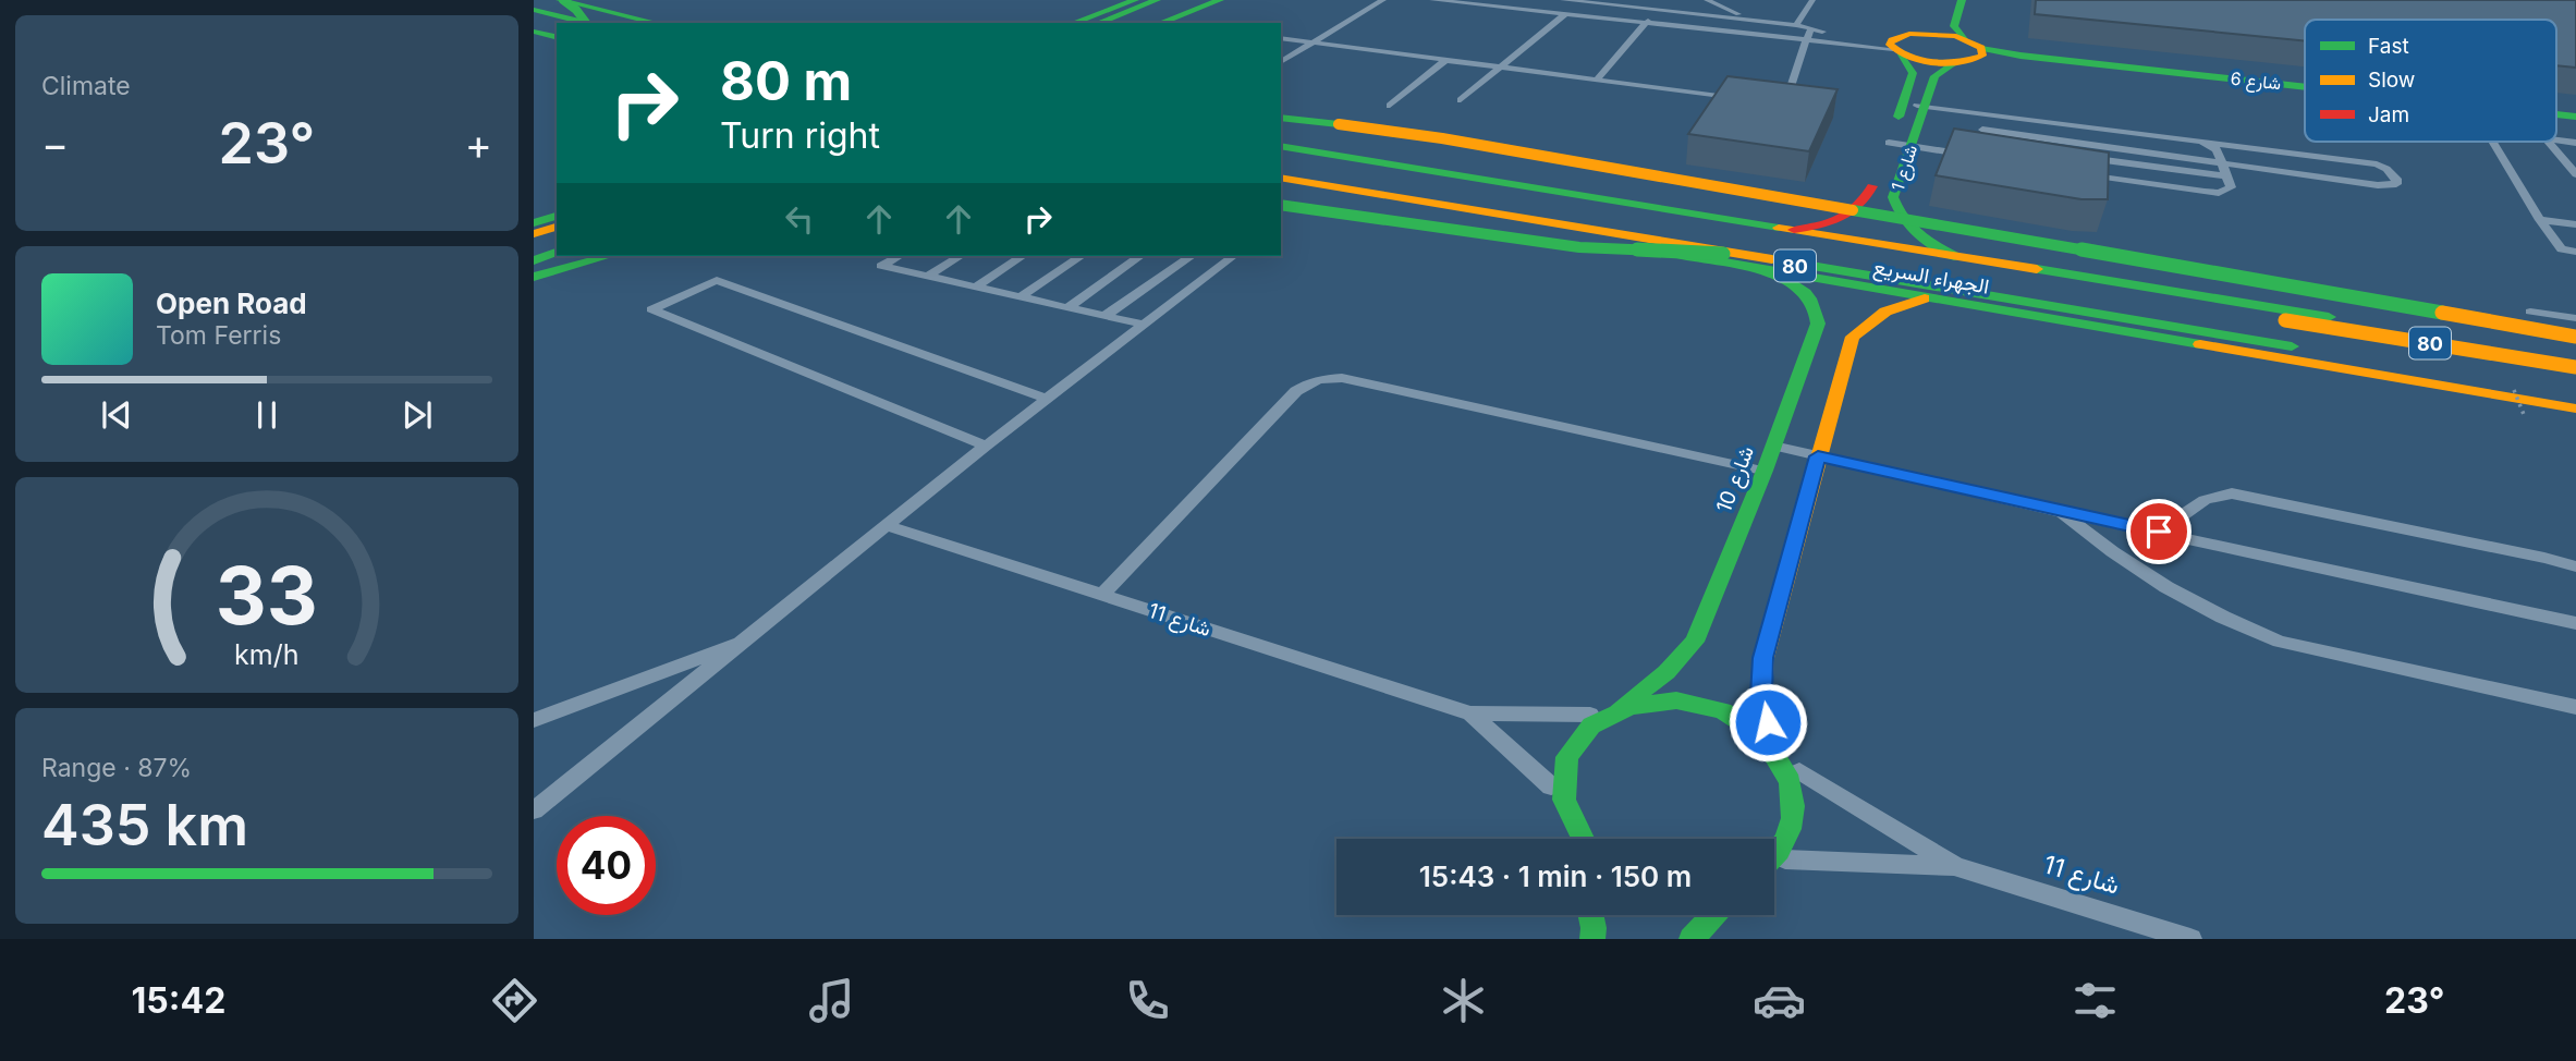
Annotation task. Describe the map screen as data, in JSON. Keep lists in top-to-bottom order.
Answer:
{
  "streets": {
    "main road": [
      "شارع 6",
      "شارع 1",
      "80",
      "الجهراء السريع",
      "شارع 10"
    ],
    "lane": ["شارع 11"]
  },
  "crossings": [
    ["شارع 1", "الجهراء السريع"],
    ["الجهراء السريع", "شارع 10"],
    ["شارع 10", "شارع 11"]
  ],
  "legend": ["Fast", "Slow", "Jam"],
  "page": {
    "tile": [
      "Climate",
      ["Range · 87%", "435 km"]
    ],
    "turn": ["80 m", "Turn right"],
    "heat": ["−", "23°", "+"],
    "song": ["Open Road", "Tom Ferris"],
    "limit": "40",
    "trip": "15:43 · 1 min · 150 m",
    "tabs": ["15:42", "23°"],
    "gauge": ["33", "km/h"]
  }
}
